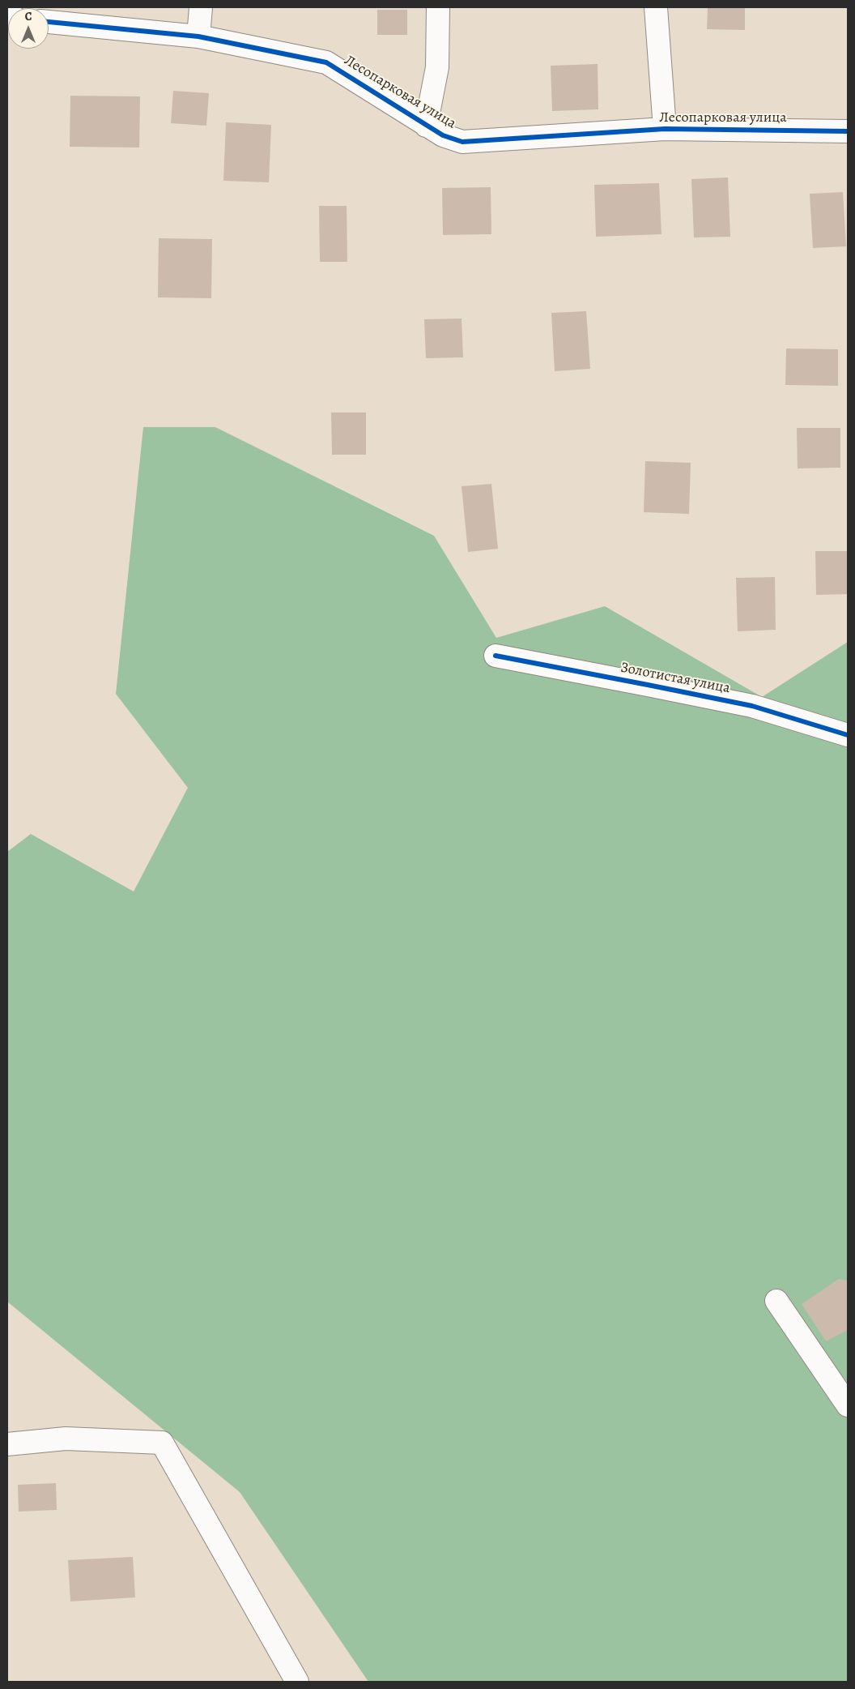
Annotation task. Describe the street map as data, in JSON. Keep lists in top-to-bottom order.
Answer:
{
  "streets": {
    "street": ["Лесопарковая улица", "Золотистая улица"]
  },
  "north": "top"
}
